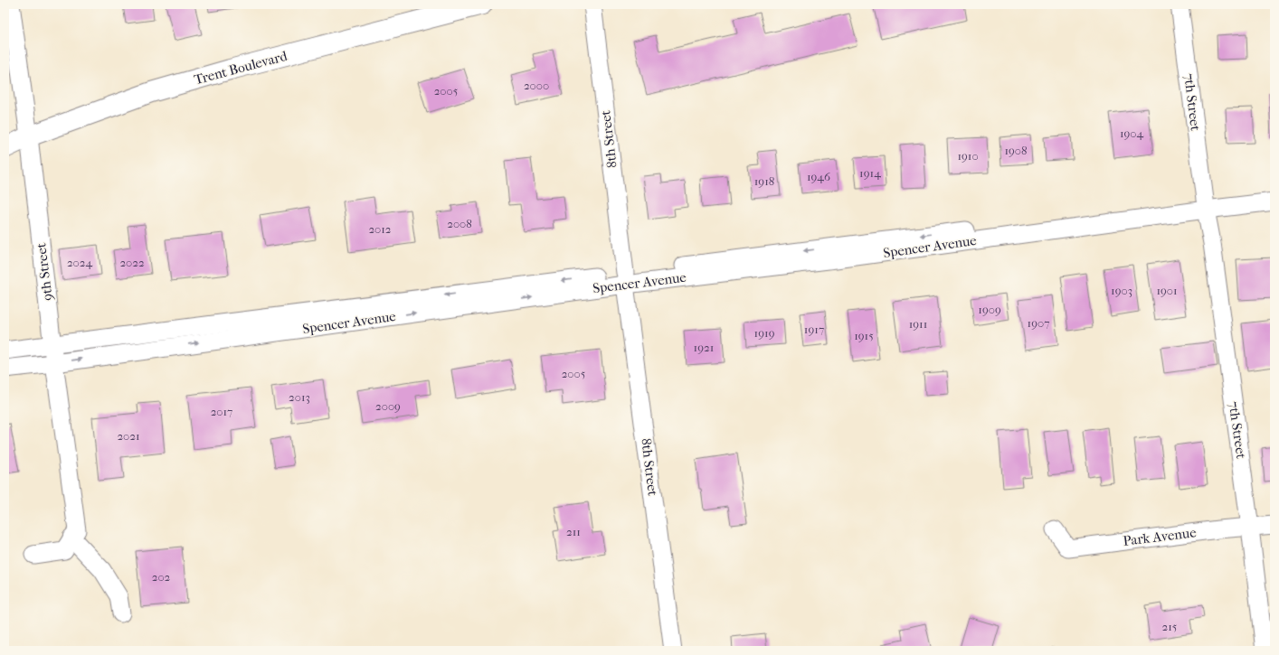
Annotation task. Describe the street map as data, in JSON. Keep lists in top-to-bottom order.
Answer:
{
  "streets": {
    "street": [
      "Trent Boulevard",
      "7th Street",
      "8th Street",
      "Spencer Avenue",
      "9th Street",
      "Park Avenue"
    ]
  },
  "crossings": [
    ["Trent Boulevard", "9th Street"],
    ["7th Street", "Spencer Avenue"],
    ["7th Street", "Park Avenue"],
    ["8th Street", "Spencer Avenue"],
    ["Spencer Avenue", "9th Street"]
  ],
  "house_numbers": [
    "2000",
    "2005",
    "1904",
    "1908",
    "1910",
    "1914",
    "1946",
    "1918",
    "2008",
    "2012",
    "2024",
    "2022",
    "1903",
    "1901",
    "1909",
    "1907",
    "1911",
    "1917",
    "1919",
    "1915",
    "1921",
    "2005",
    "2013",
    "2009",
    "2017",
    "2021",
    "211",
    "202",
    "215"
  ]
}
